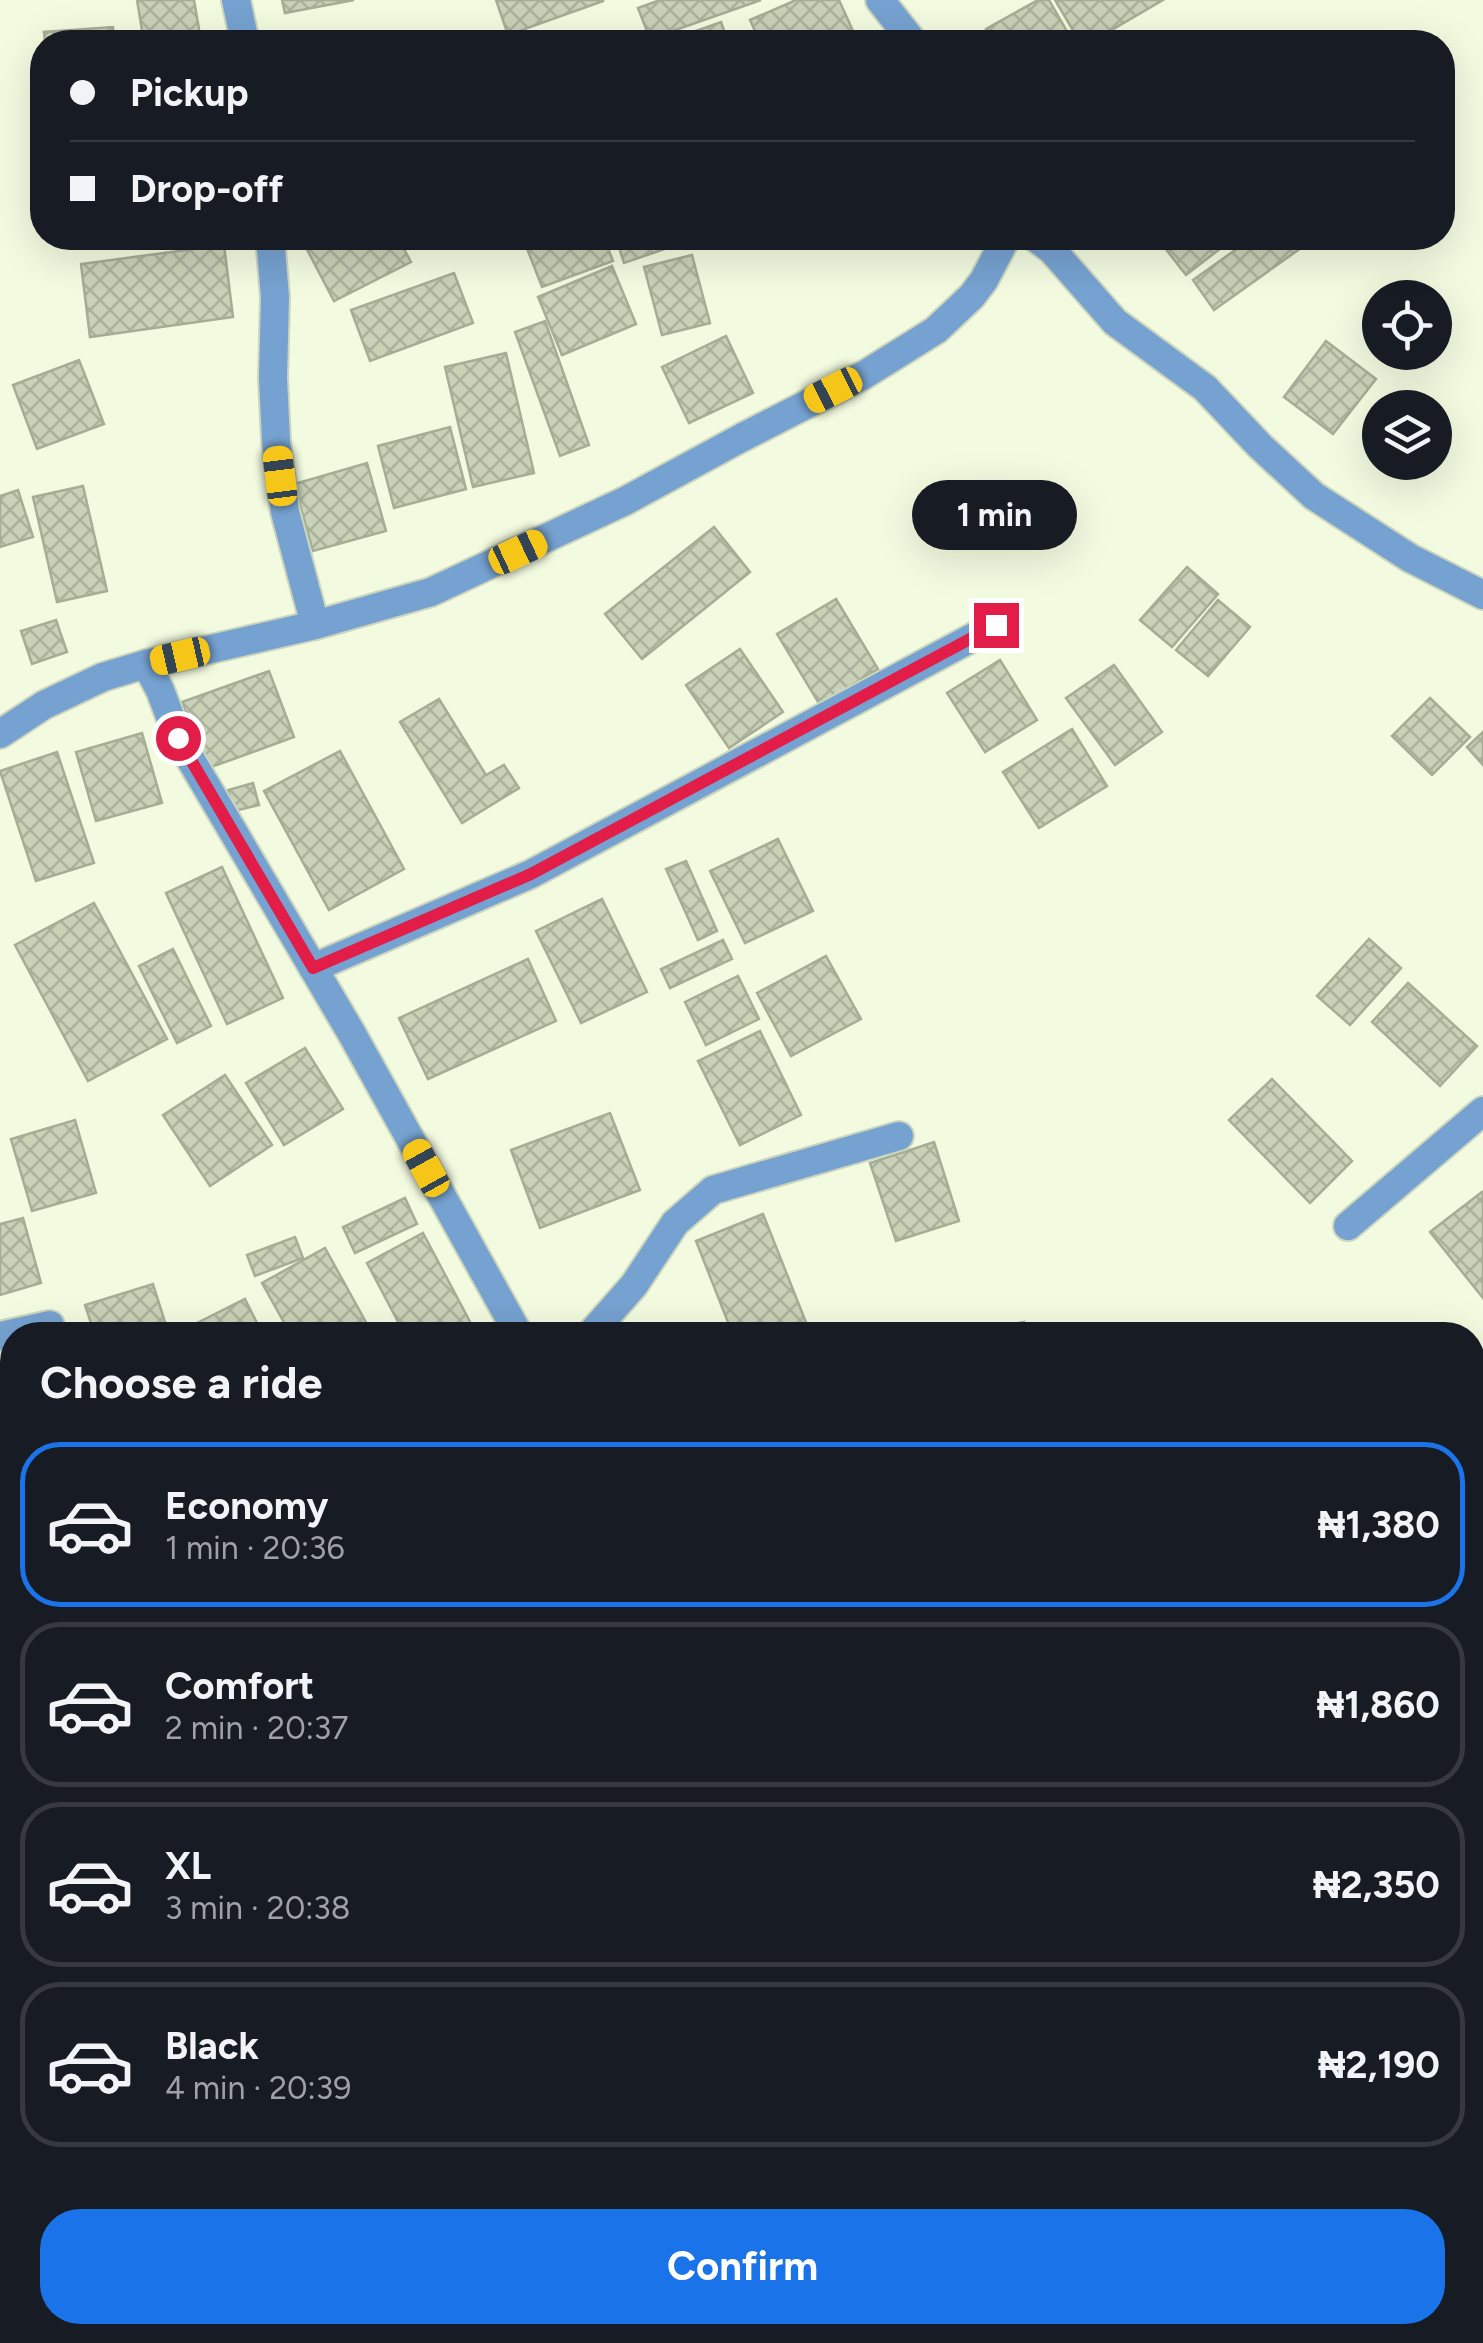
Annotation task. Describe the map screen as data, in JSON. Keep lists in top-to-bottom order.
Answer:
{
  "page": {
    "banner": ["Pickup", "Drop-off"],
    "bubble": "1 min",
    "heading": "Choose a ride",
    "list": [
      {
        "name": "Economy",
        "note": "1 min · 20:36",
        "value": "₦1,380"
      },
      {
        "name": "Comfort",
        "note": "2 min · 20:37",
        "value": "₦1,860"
      },
      {
        "name": "XL",
        "note": "3 min · 20:38",
        "value": "₦2,350"
      },
      {
        "name": "Black",
        "note": "4 min · 20:39",
        "value": "₦2,190"
      }
    ],
    "buttons": "Confirm"
  }
}
